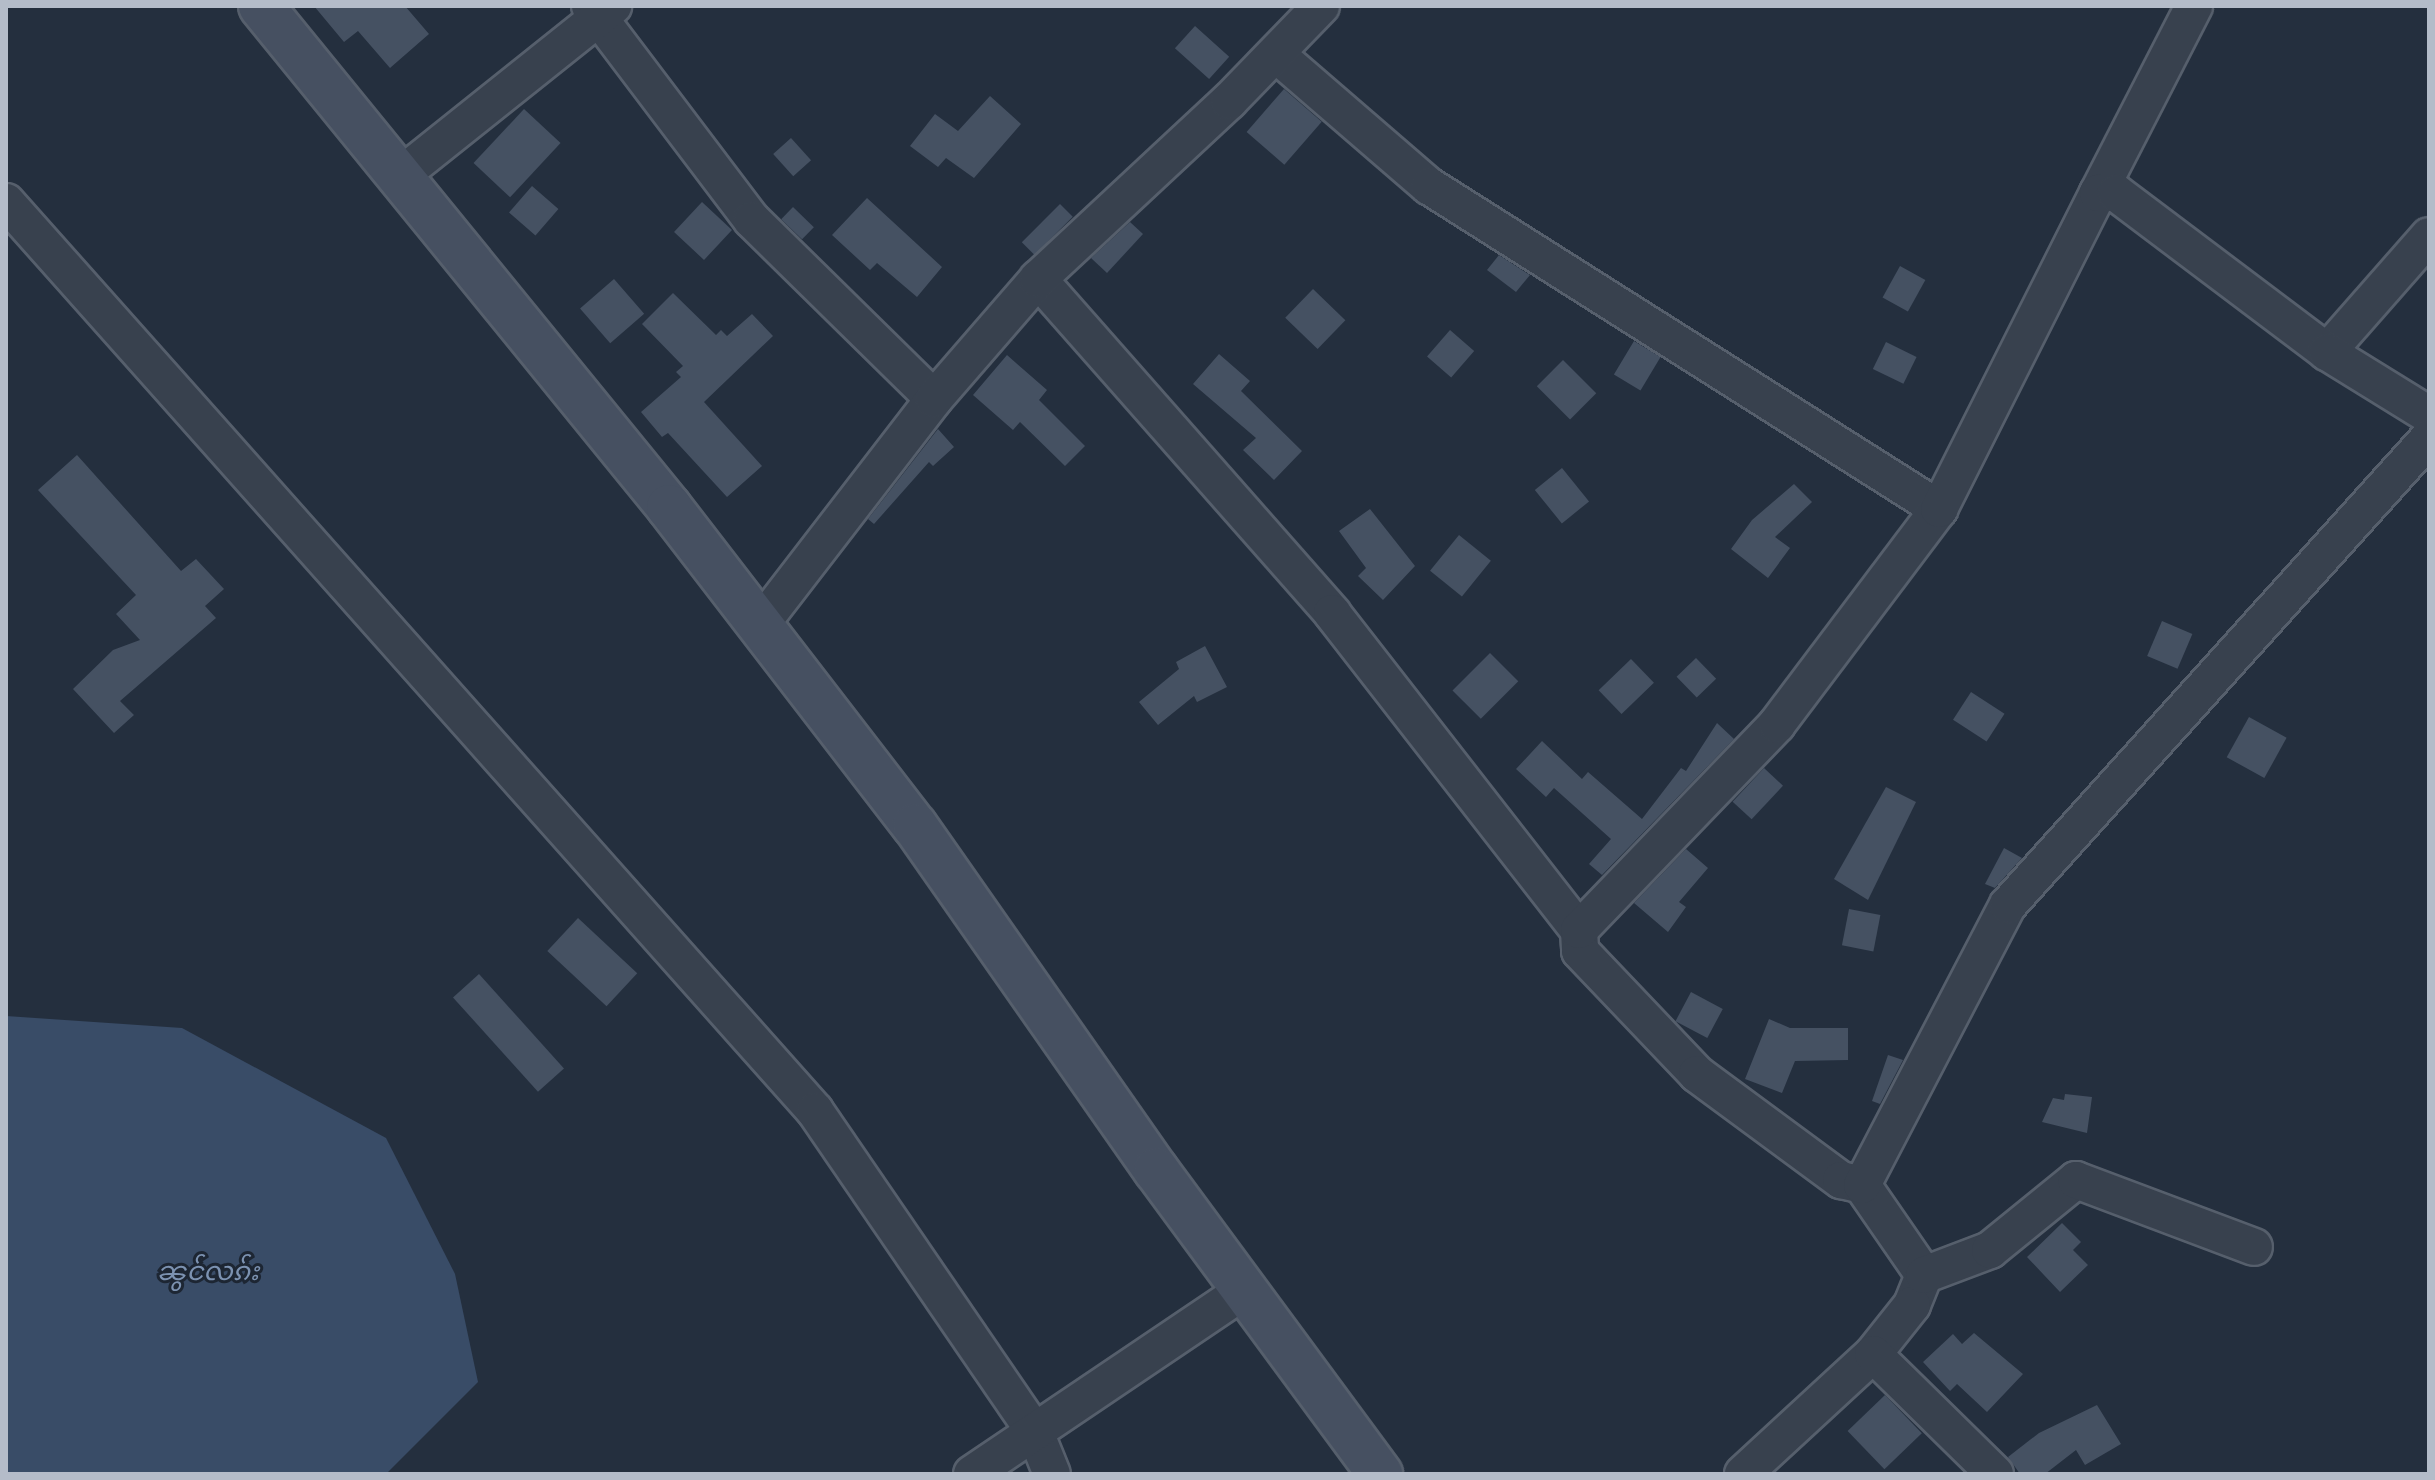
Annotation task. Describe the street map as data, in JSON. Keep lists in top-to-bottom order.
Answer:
{
  "water": ["ၼွင်လၵ်း"]
}
